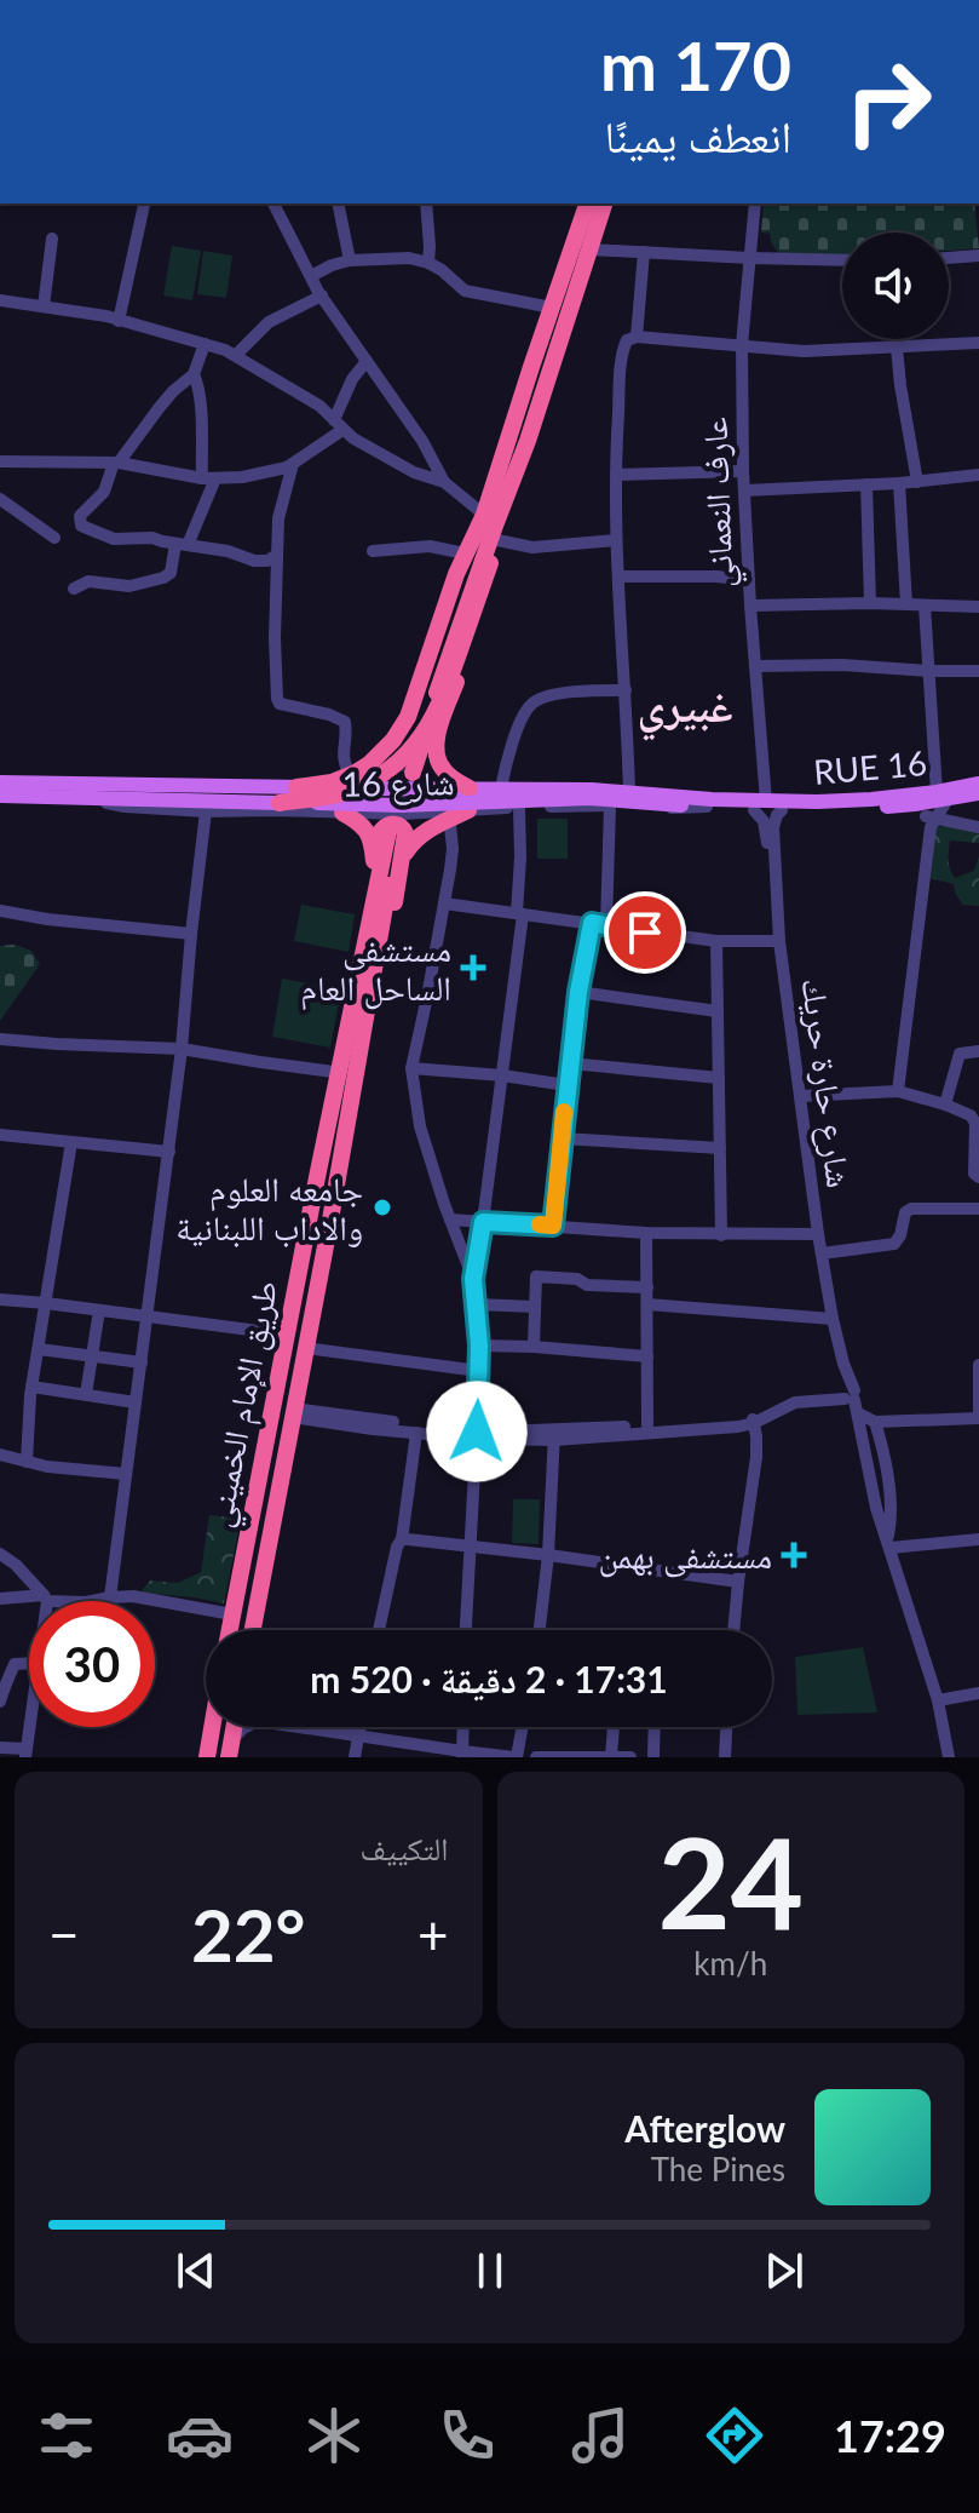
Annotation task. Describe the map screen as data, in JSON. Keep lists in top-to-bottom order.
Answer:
{
  "streets": {
    "highway": ["طريق الإمام الخميني"],
    "main road": ["RUE 16", "شارع 16"],
    "street": ["عارف النعماني", "شارع حارة حريك"]
  },
  "crossings": [
    ["عارف النعماني", "RUE 16"],
    ["عارف النعماني", "شارع 16"],
    ["RUE 16", "شارع 16"]
  ],
  "districts": ["غبيري"],
  "places": {
    "health": ["مستشفى الساحل العام", "مستشفى بهمن"],
    "other": ["جامعه العلوم والاداب اللبنانية"]
  },
  "page": {
    "turn": ["170 m", "انعطف يمينًا"],
    "limit": "30",
    "trip": "17:31 · 2 دقيقة · 520 m",
    "tile": [
      ["24", "km/h"],
      "التكييف"
    ],
    "heat": ["−", "22°", "+"],
    "song": ["Afterglow", "The Pines"],
    "tabs": "17:29"
  }
}
